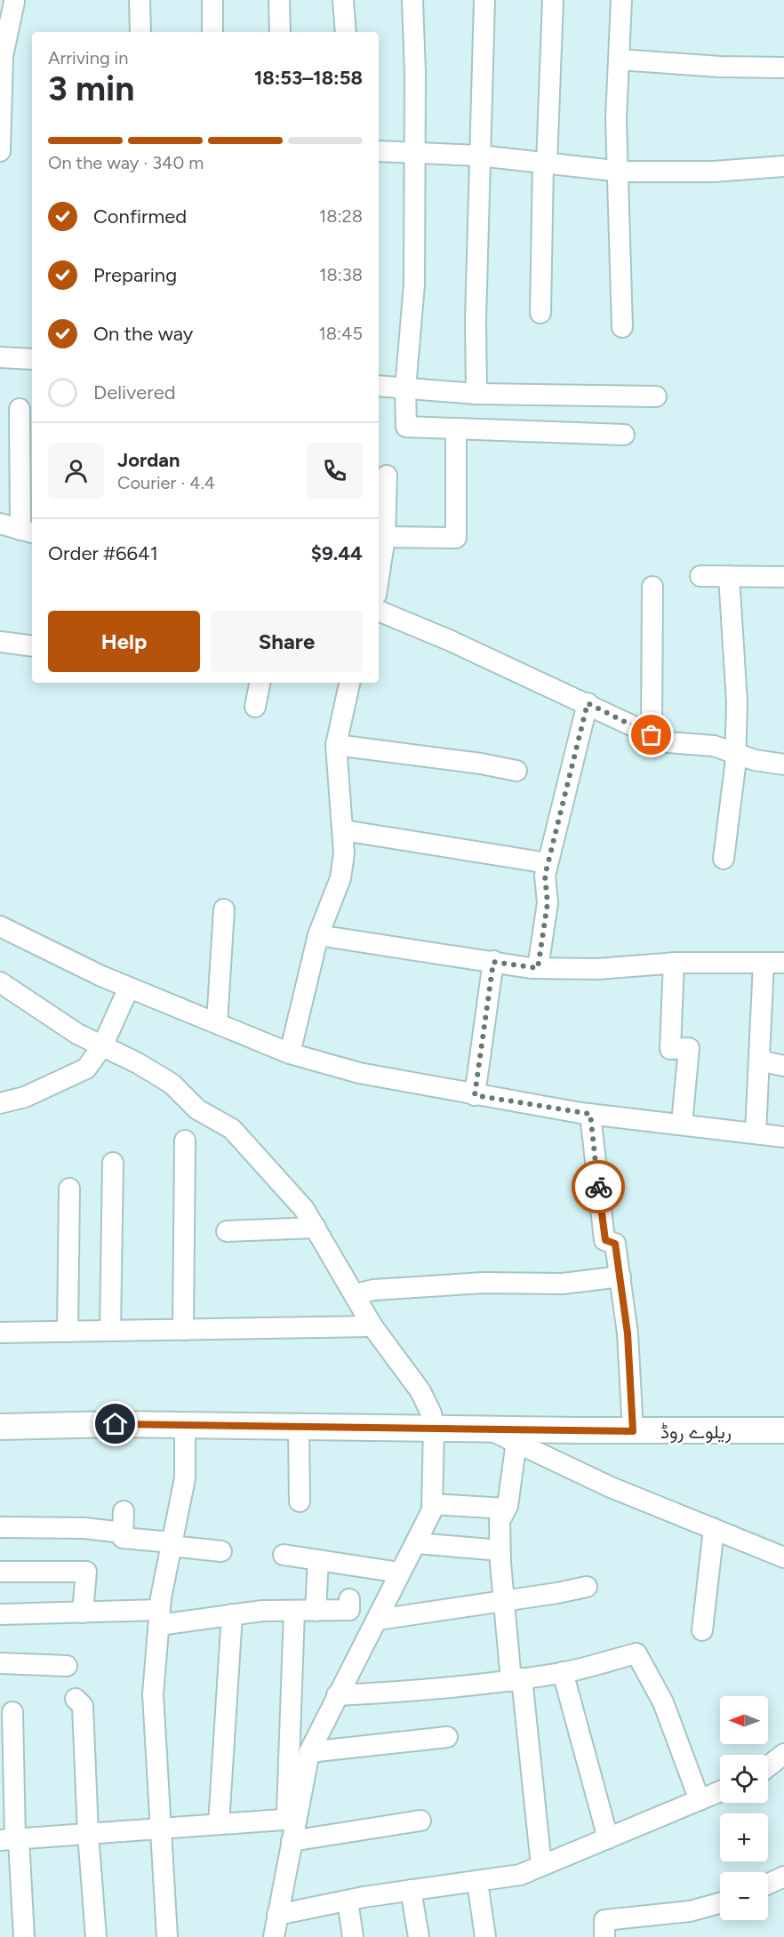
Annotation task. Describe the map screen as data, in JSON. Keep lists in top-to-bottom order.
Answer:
{
  "streets": {
    "main road": ["ریلوے روڈ"]
  },
  "north": "left",
  "page": {
    "heading": ["3 min", "Arriving in", "18:53–18:58"],
    "panel": [
      "Jordan",
      "Courier · 4.4",
      "Order #6641",
      "$9.44"
    ],
    "bar": "On the way · 340 m",
    "list": [
      ["Confirmed", "18:28"],
      ["Preparing", "18:38"],
      ["On the way", "18:45"],
      "Delivered"
    ],
    "buttons": ["Help", "Share"],
    "map_buttons": ["+", "−"]
  }
}
